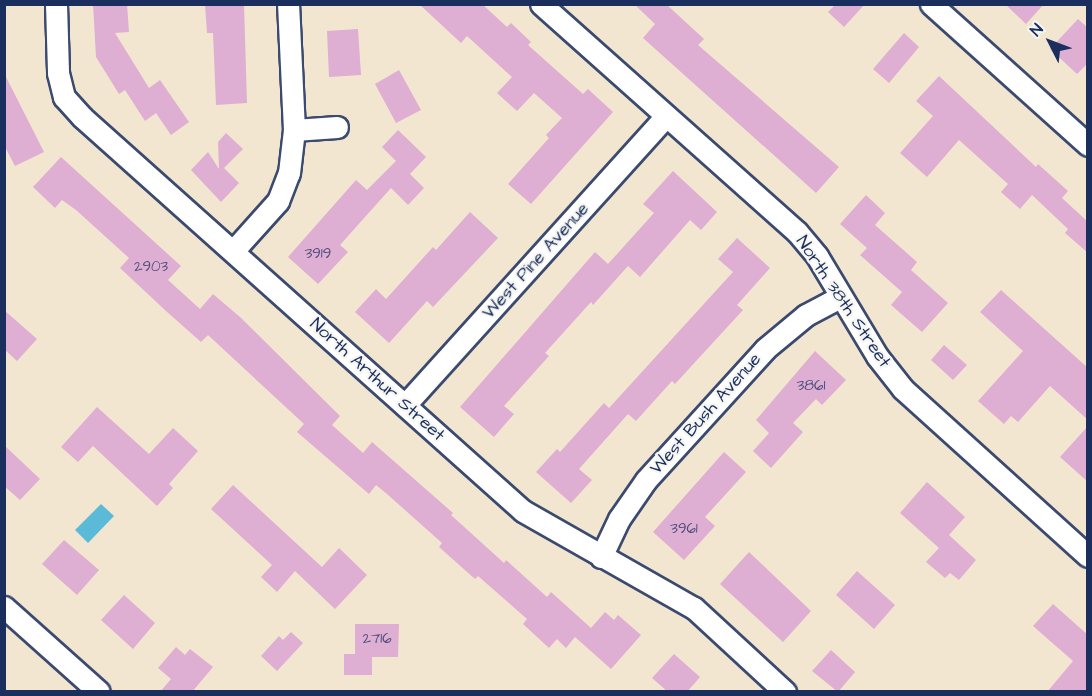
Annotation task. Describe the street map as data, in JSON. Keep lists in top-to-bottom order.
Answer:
{
  "streets": {
    "street": [
      "West Pine Avenue",
      "North 38th Street",
      "North Arthur Street",
      "West Bush Avenue"
    ]
  },
  "crossings": [
    ["West Pine Avenue", "North 38th Street"],
    ["West Pine Avenue", "North Arthur Street"],
    ["North 38th Street", "West Bush Avenue"],
    ["North Arthur Street", "West Bush Avenue"]
  ],
  "house_numbers": [
    "3919",
    "2903",
    "3861",
    "3961",
    "2716"
  ],
  "north": "top left"
}
